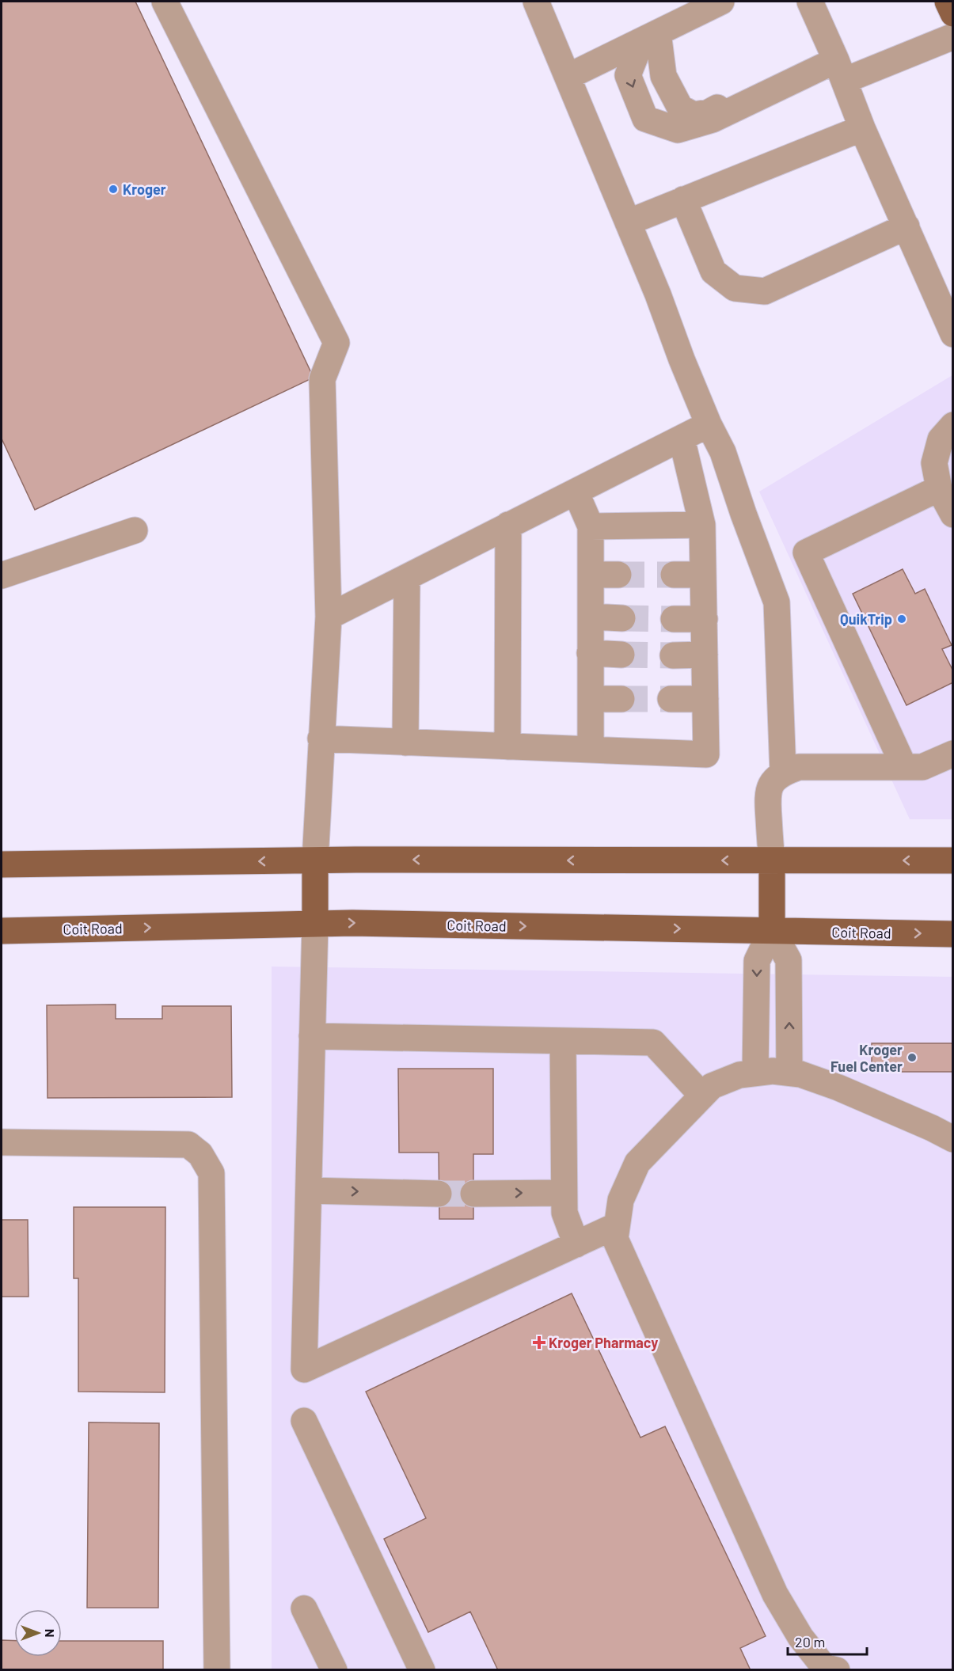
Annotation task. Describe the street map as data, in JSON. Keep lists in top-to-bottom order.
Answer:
{
  "streets": {
    "main road": ["Coit Road"]
  },
  "places": {
    "other": ["Kroger", "QuikTrip", "Kroger Fuel Center"],
    "health": ["Kroger Pharmacy"]
  },
  "scale_bar": "20 m",
  "north": "right"
}
